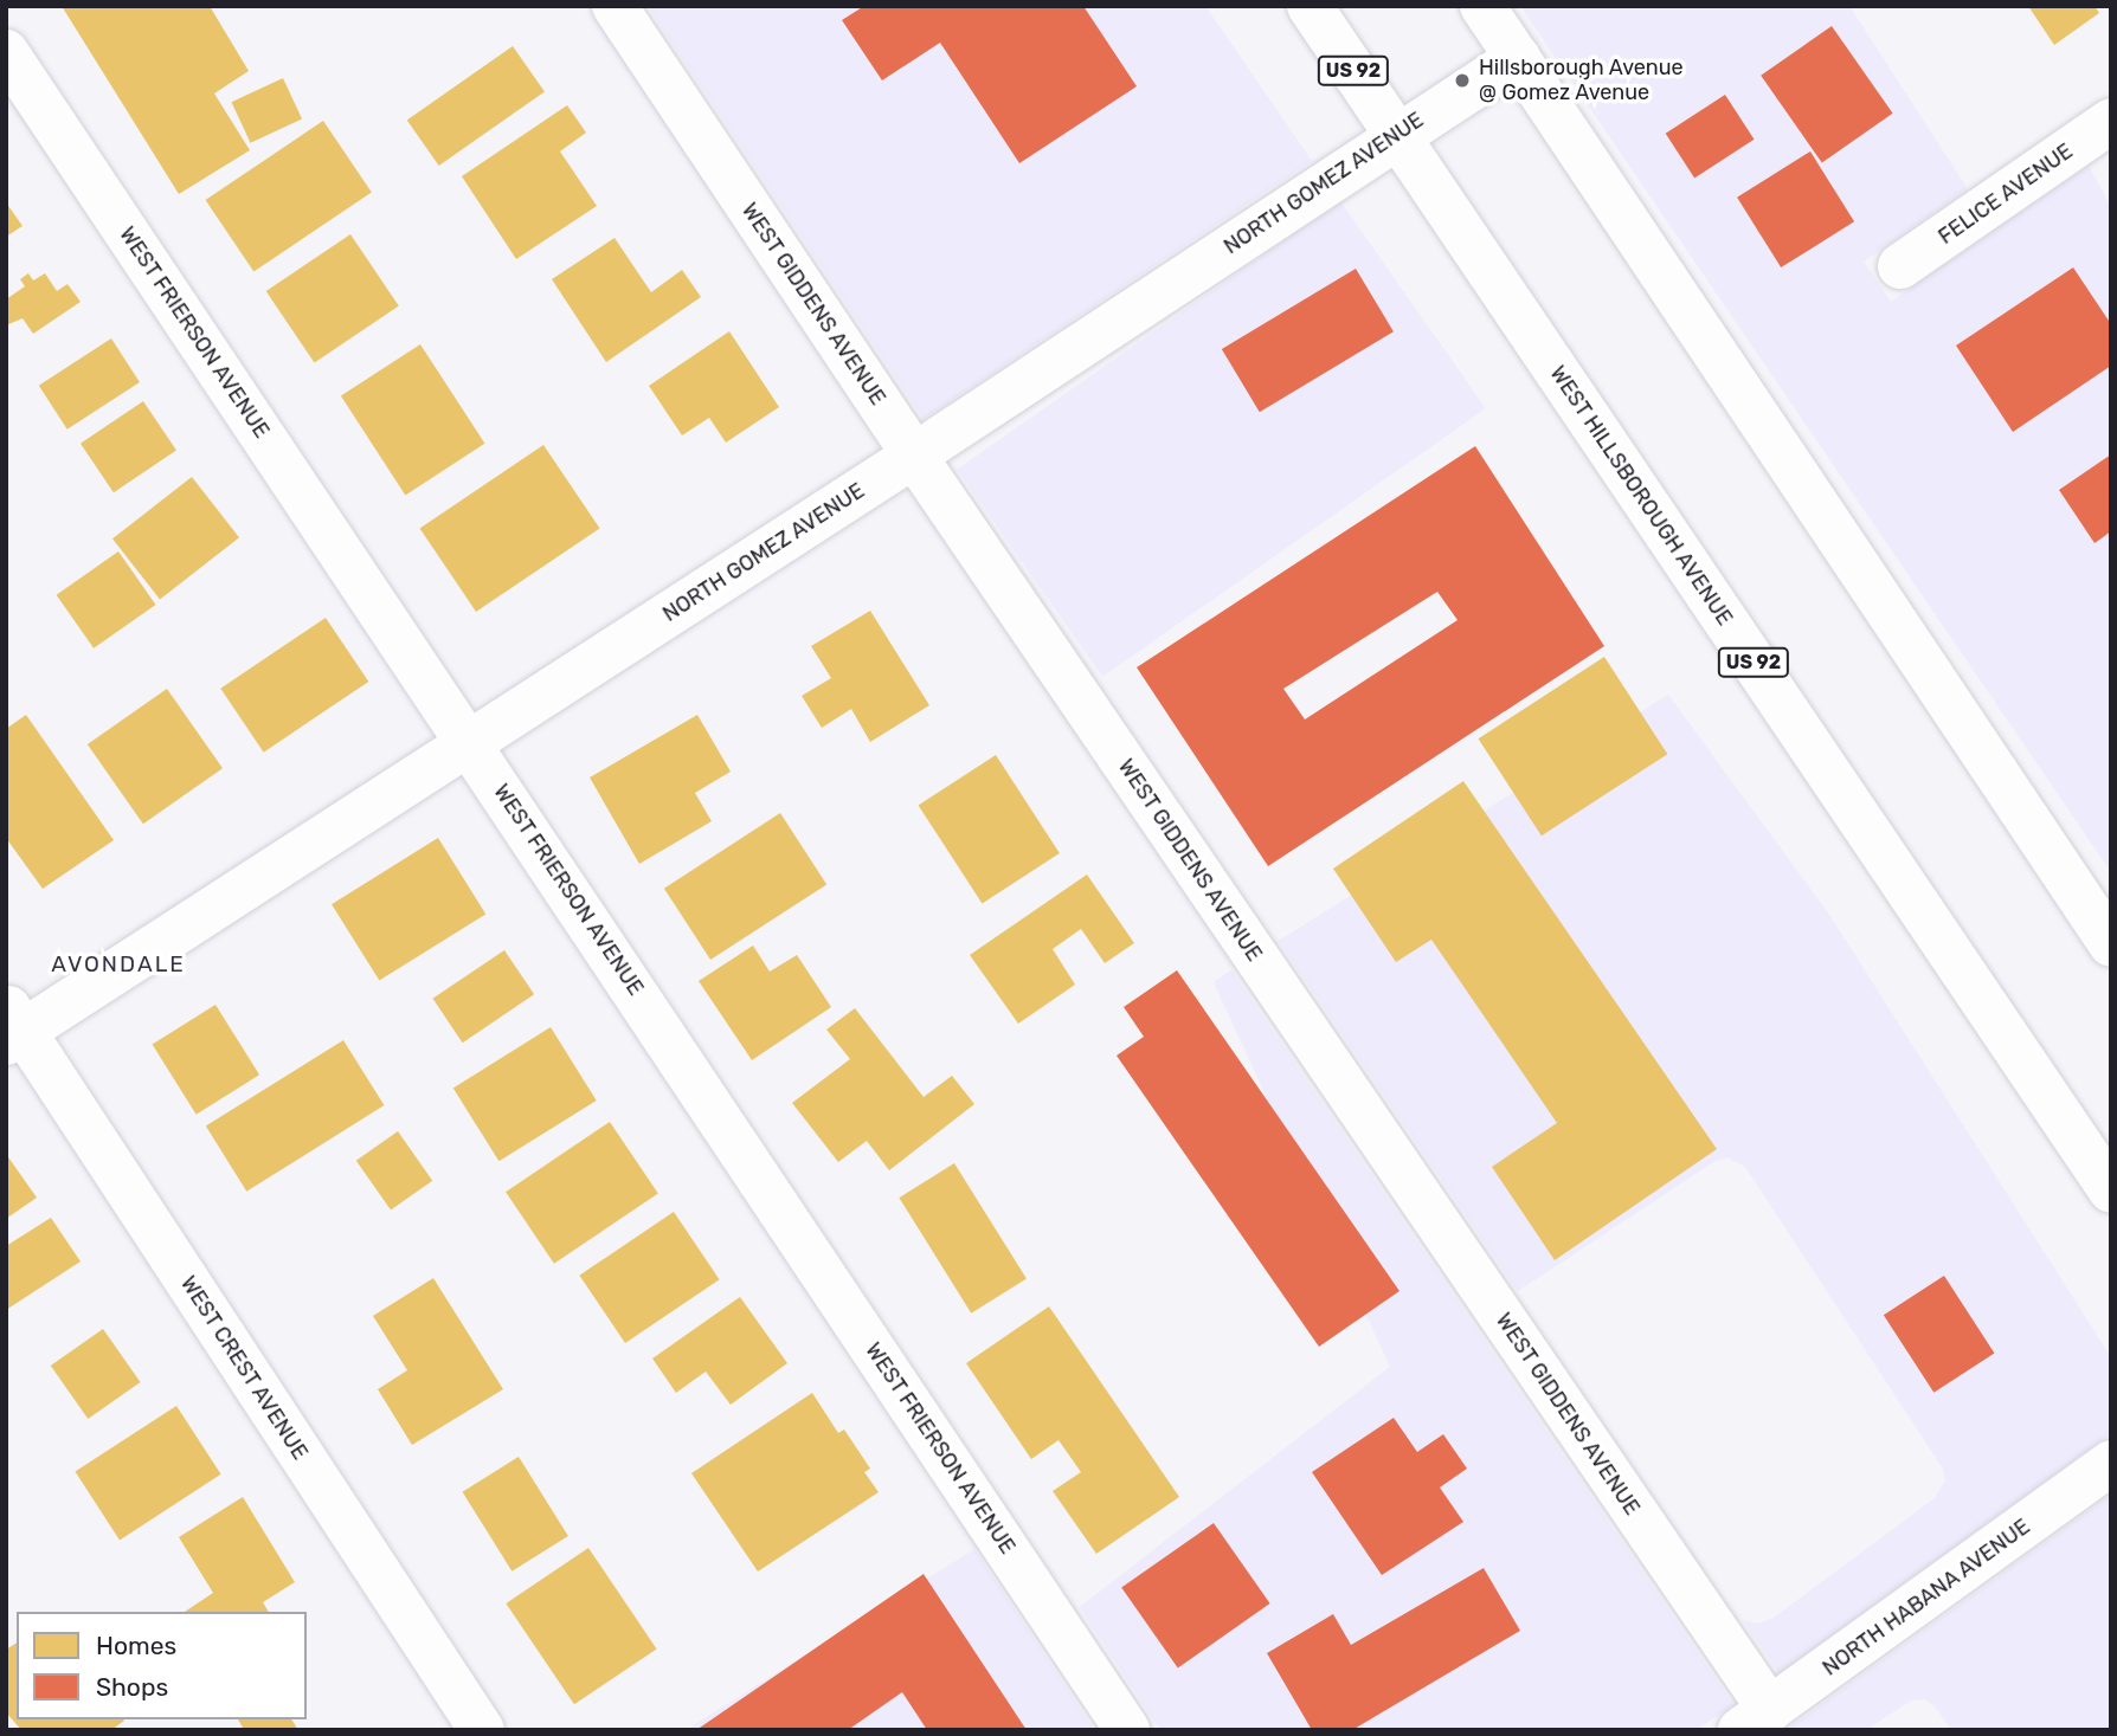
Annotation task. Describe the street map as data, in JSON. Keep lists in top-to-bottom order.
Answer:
{
  "streets": {
    "street": [
      "US 92",
      "NORTH GOMEZ AVENUE",
      "FELICE AVENUE",
      "WEST GIDDENS AVENUE",
      "WEST FRIERSON AVENUE",
      "WEST HILLSBOROUGH AVENUE",
      "WEST CREST AVENUE",
      "NORTH HABANA AVENUE"
    ]
  },
  "crossings": [
    ["NORTH GOMEZ AVENUE", "WEST GIDDENS AVENUE"],
    ["NORTH GOMEZ AVENUE", "WEST FRIERSON AVENUE"],
    ["NORTH GOMEZ AVENUE", "WEST HILLSBOROUGH AVENUE"],
    ["NORTH GOMEZ AVENUE", "WEST CREST AVENUE"],
    ["WEST GIDDENS AVENUE", "NORTH HABANA AVENUE"]
  ],
  "districts": ["AVONDALE"],
  "places": ["Hillsborough Avenue @ Gomez Avenue"],
  "legend": ["Homes", "Shops"]
}
